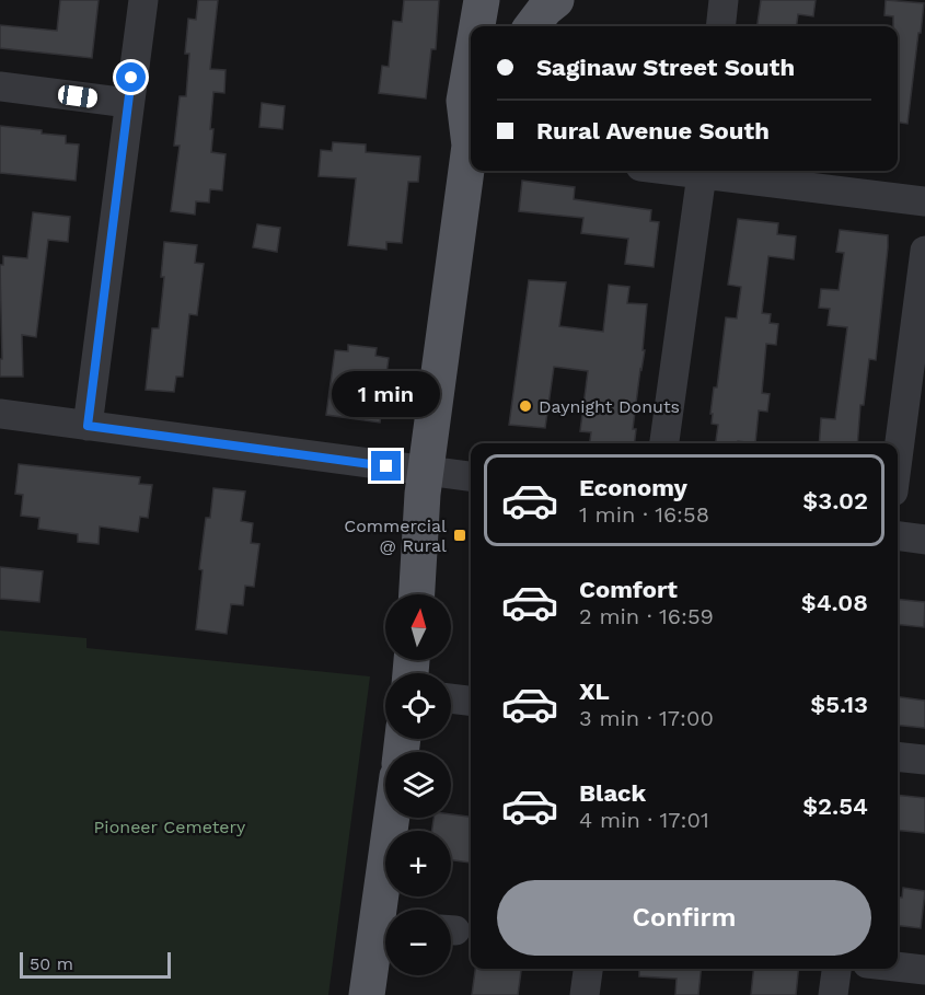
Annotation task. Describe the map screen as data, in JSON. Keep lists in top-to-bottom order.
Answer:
{
  "parks": ["Pioneer Cemetery"],
  "places": {
    "other": ["Daynight Donuts"],
    "transit": ["Commercial @ Rural"]
  },
  "scale_bar": "50 m",
  "north": "top",
  "page": {
    "banner": ["Saginaw Street South", "Rural Avenue South"],
    "bubble": "1 min",
    "list": [
      {
        "name": "Economy",
        "note": "1 min · 16:58",
        "value": "$3.02"
      },
      {
        "name": "Comfort",
        "note": "2 min · 16:59",
        "value": "$4.08"
      },
      {
        "name": "XL",
        "note": "3 min · 17:00",
        "value": "$5.13"
      },
      {
        "name": "Black",
        "note": "4 min · 17:01",
        "value": "$2.54"
      }
    ],
    "map_buttons": ["+", "−"],
    "buttons": "Confirm",
    "scale": "50 m"
  }
}
